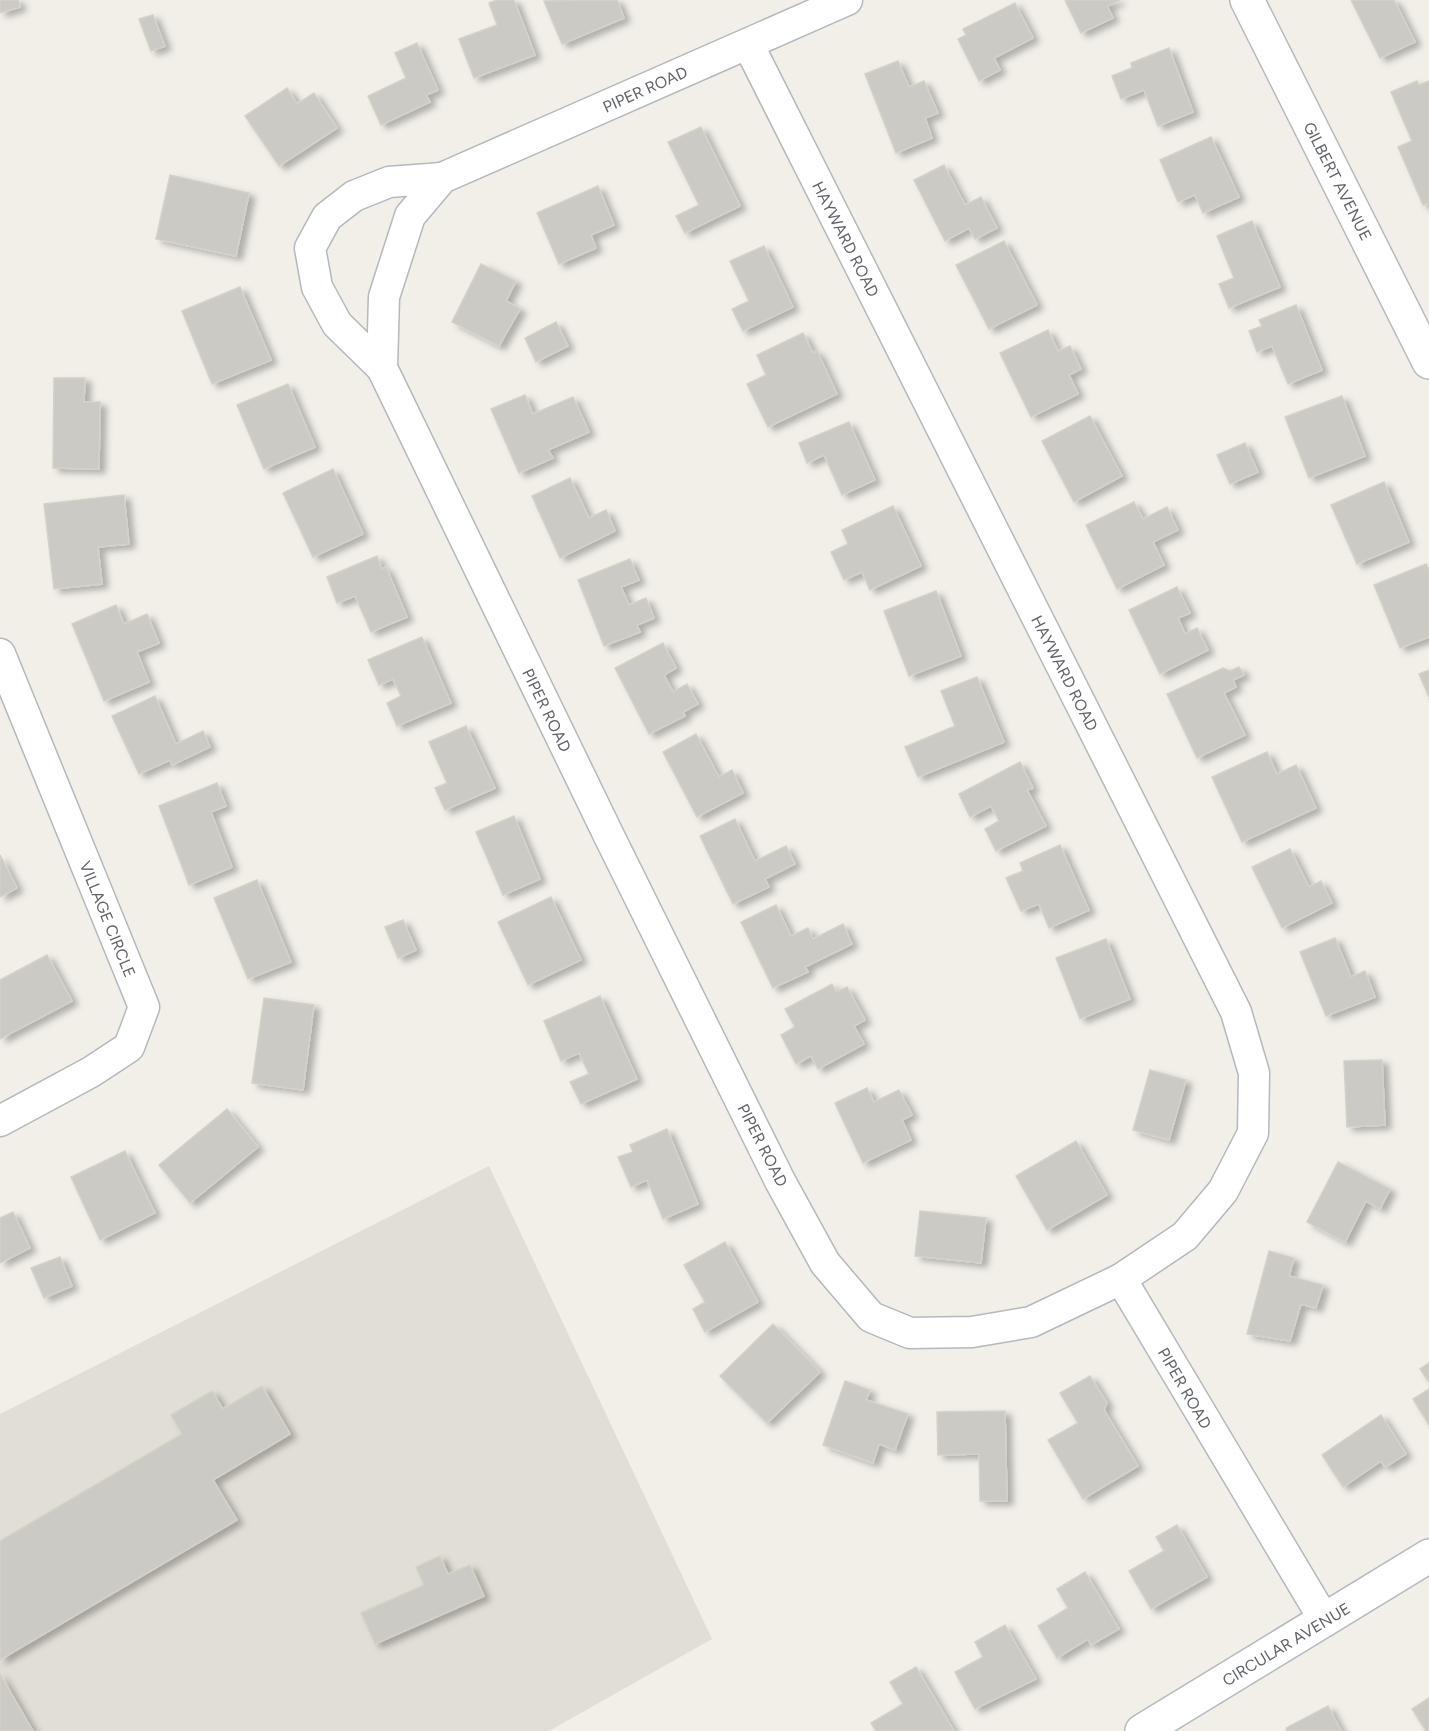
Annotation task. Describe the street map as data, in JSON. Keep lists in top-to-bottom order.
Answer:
{
  "streets": {
    "street": [
      "PIPER ROAD",
      "GILBERT AVENUE",
      "HAYWARD ROAD",
      "VILLAGE CIRCLE",
      "CIRCULAR AVENUE"
    ]
  },
  "crossings": [
    ["PIPER ROAD", "HAYWARD ROAD"],
    ["PIPER ROAD", "CIRCULAR AVENUE"]
  ]
}
